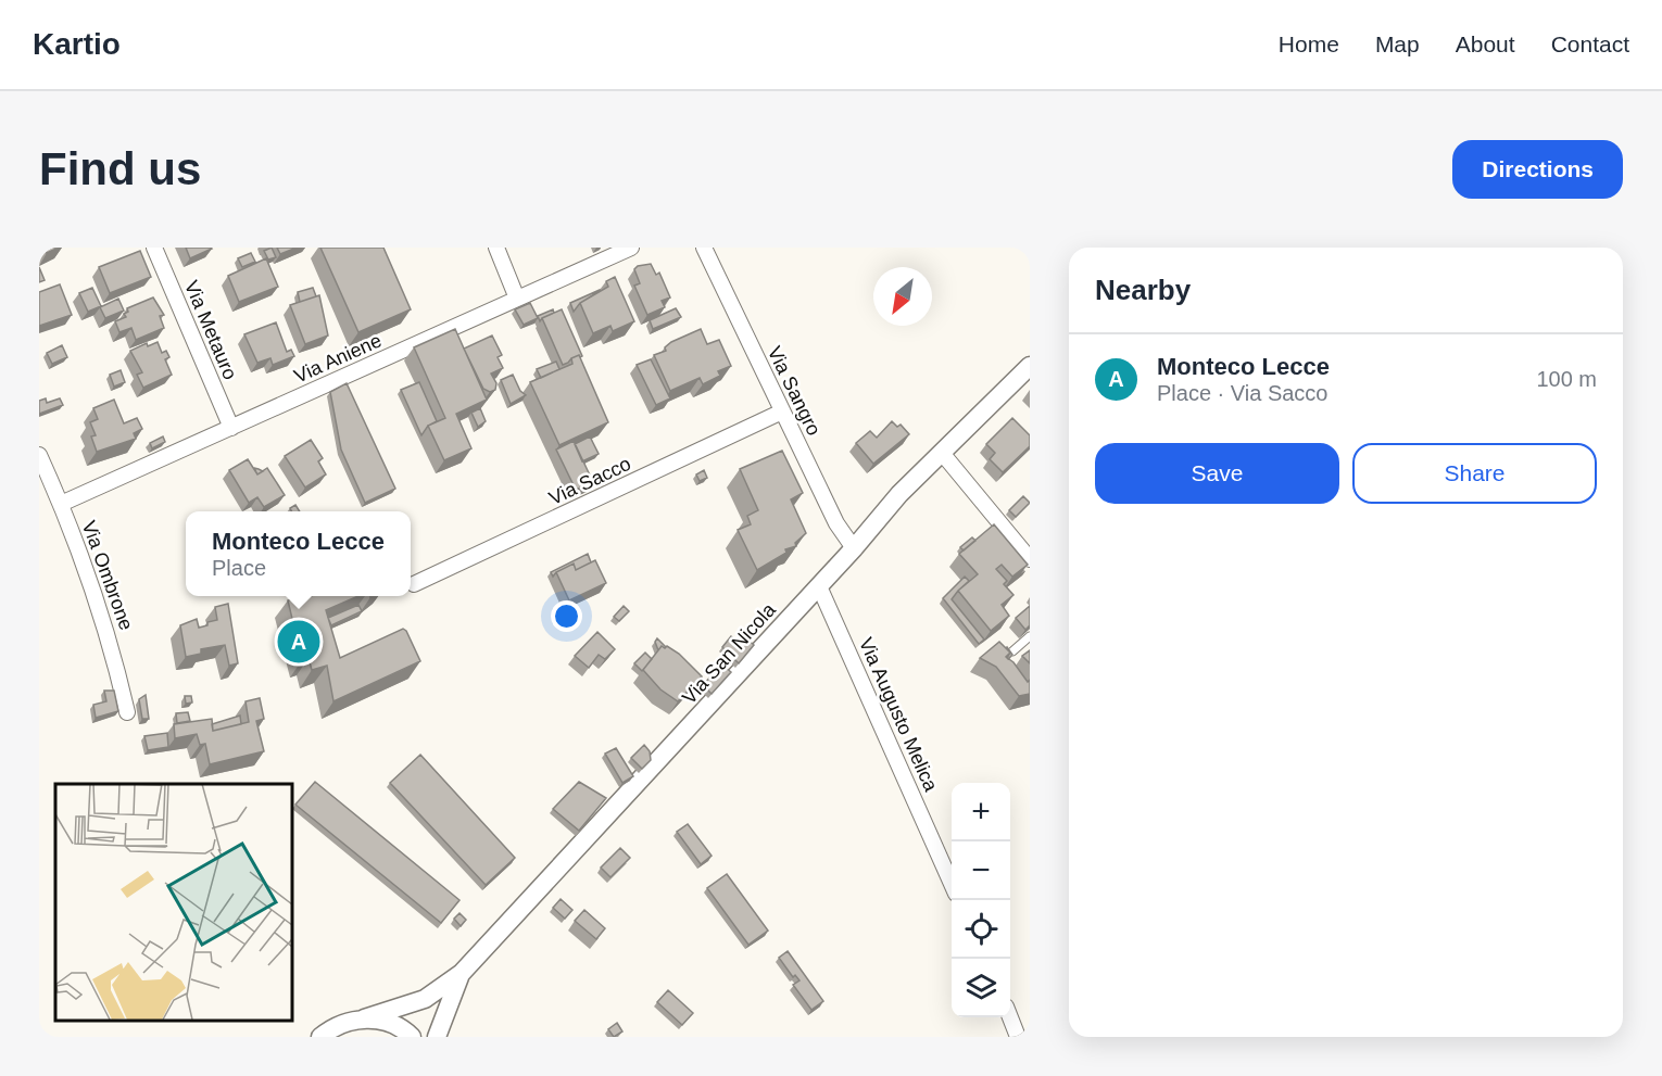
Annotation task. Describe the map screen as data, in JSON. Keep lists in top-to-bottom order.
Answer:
{
  "streets": {
    "street": [
      "Via Metauro",
      "Via Aniene",
      "Via Sangro",
      "Via Sacco",
      "Via Ombrone",
      "Via San Nicola",
      "Via Augusto Melica"
    ]
  },
  "crossings": [
    ["Via Metauro", "Via Aniene"],
    ["Via Aniene", "Via Ombrone"],
    ["Via Sangro", "Via Sacco"],
    ["Via Sangro", "Via San Nicola"],
    ["Via San Nicola", "Via Augusto Melica"]
  ],
  "north": "bottom left",
  "page": {
    "header": "Kartio",
    "nav": [
      "Home",
      "Map",
      "About",
      "Contact"
    ],
    "buttons": [
      "Directions",
      ["Save", "Share"]
    ],
    "title": "Find us",
    "heading": "Nearby",
    "list": [
      {
        "mark": "A",
        "name": "Monteco Lecce",
        "note": "Place · Via Sacco",
        "value": "100 m"
      }
    ],
    "popup": ["Monteco Lecce", "Place"],
    "pins": "A",
    "map_buttons": ["+", "−"]
  }
}
